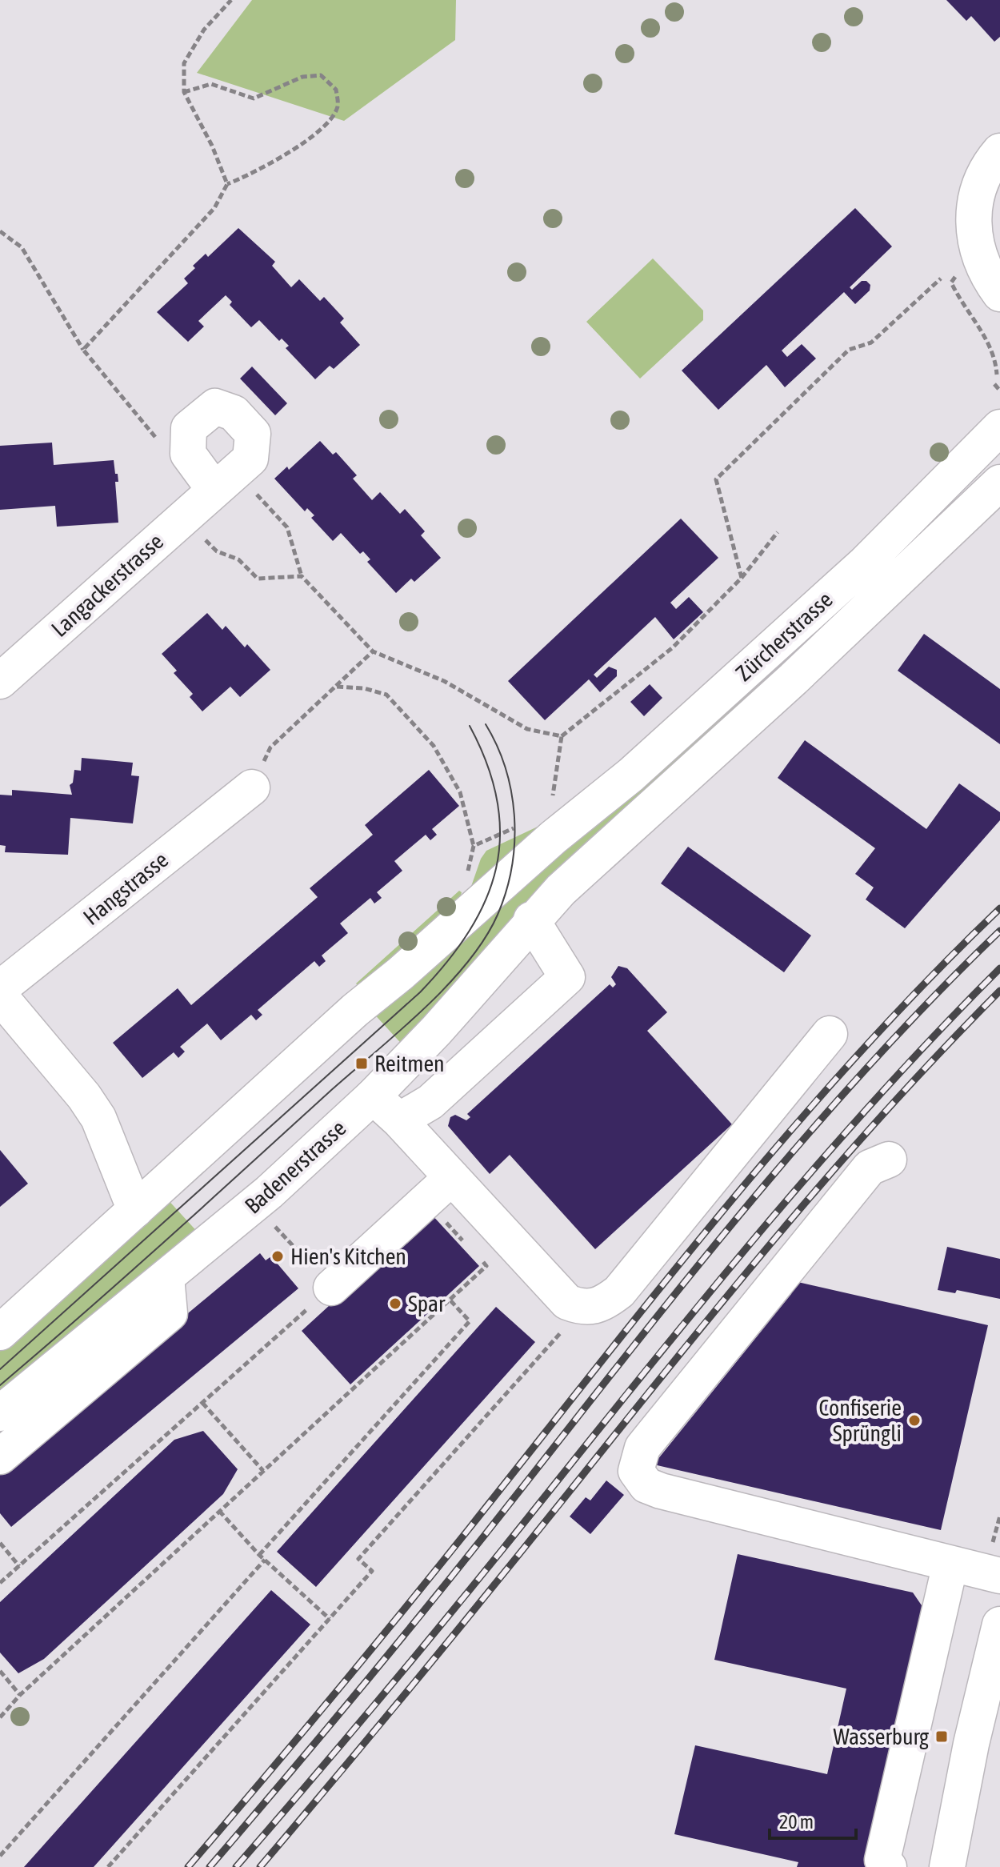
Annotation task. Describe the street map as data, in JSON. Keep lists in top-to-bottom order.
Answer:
{
  "streets": {
    "main road": [
      "Langackerstrasse",
      "Zürcherstrasse",
      "Hangstrasse",
      "Badenerstrasse"
    ]
  },
  "crossings": [
    ["Zürcherstrasse", "Badenerstrasse"]
  ],
  "places": {
    "transit": ["Reitmen", "Wasserburg"],
    "other": ["Hien's Kitchen", "Spar", "Confiserie Sprüngli"]
  },
  "scale_bar": "20 m"
}
